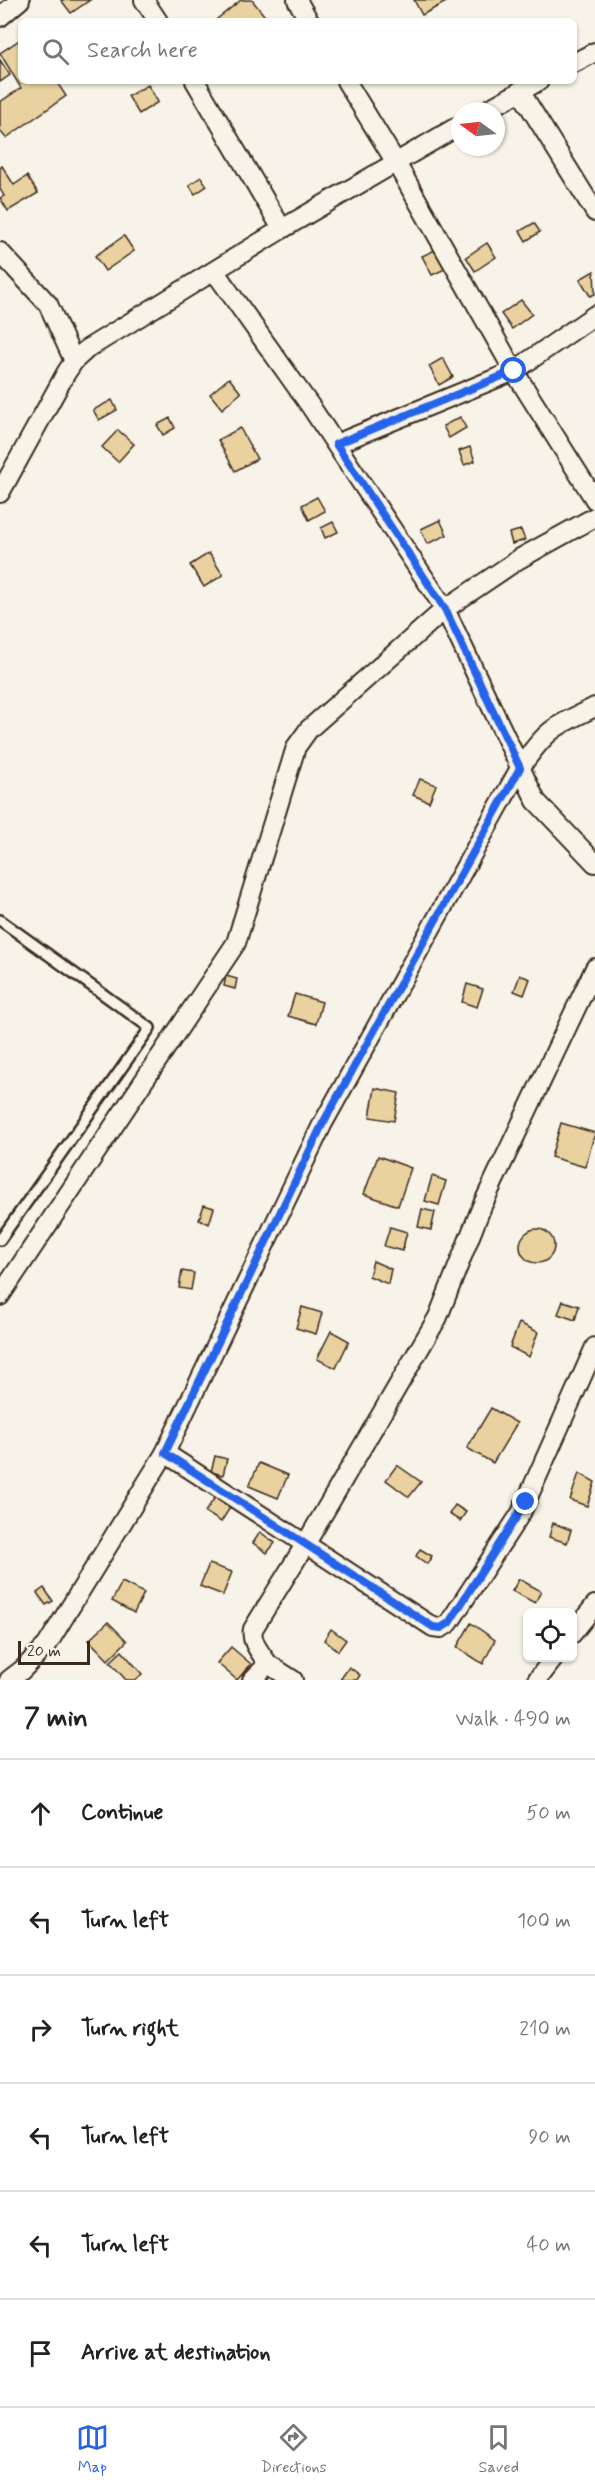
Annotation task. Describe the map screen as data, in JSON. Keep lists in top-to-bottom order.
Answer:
{
  "scale_bar": "20 m",
  "north": "left",
  "page": {
    "search": "Search here",
    "scale": "20 m",
    "heading": ["7 min", "Walk · 490 m"],
    "list": [
      ["Continue", "50 m"],
      ["Turn left", "100 m"],
      ["Turn right", "210 m"],
      ["Turn left", "90 m"],
      ["Turn left", "40 m"],
      "Arrive at destination"
    ],
    "nav": ["Map", "Directions", "Saved"]
  }
}
